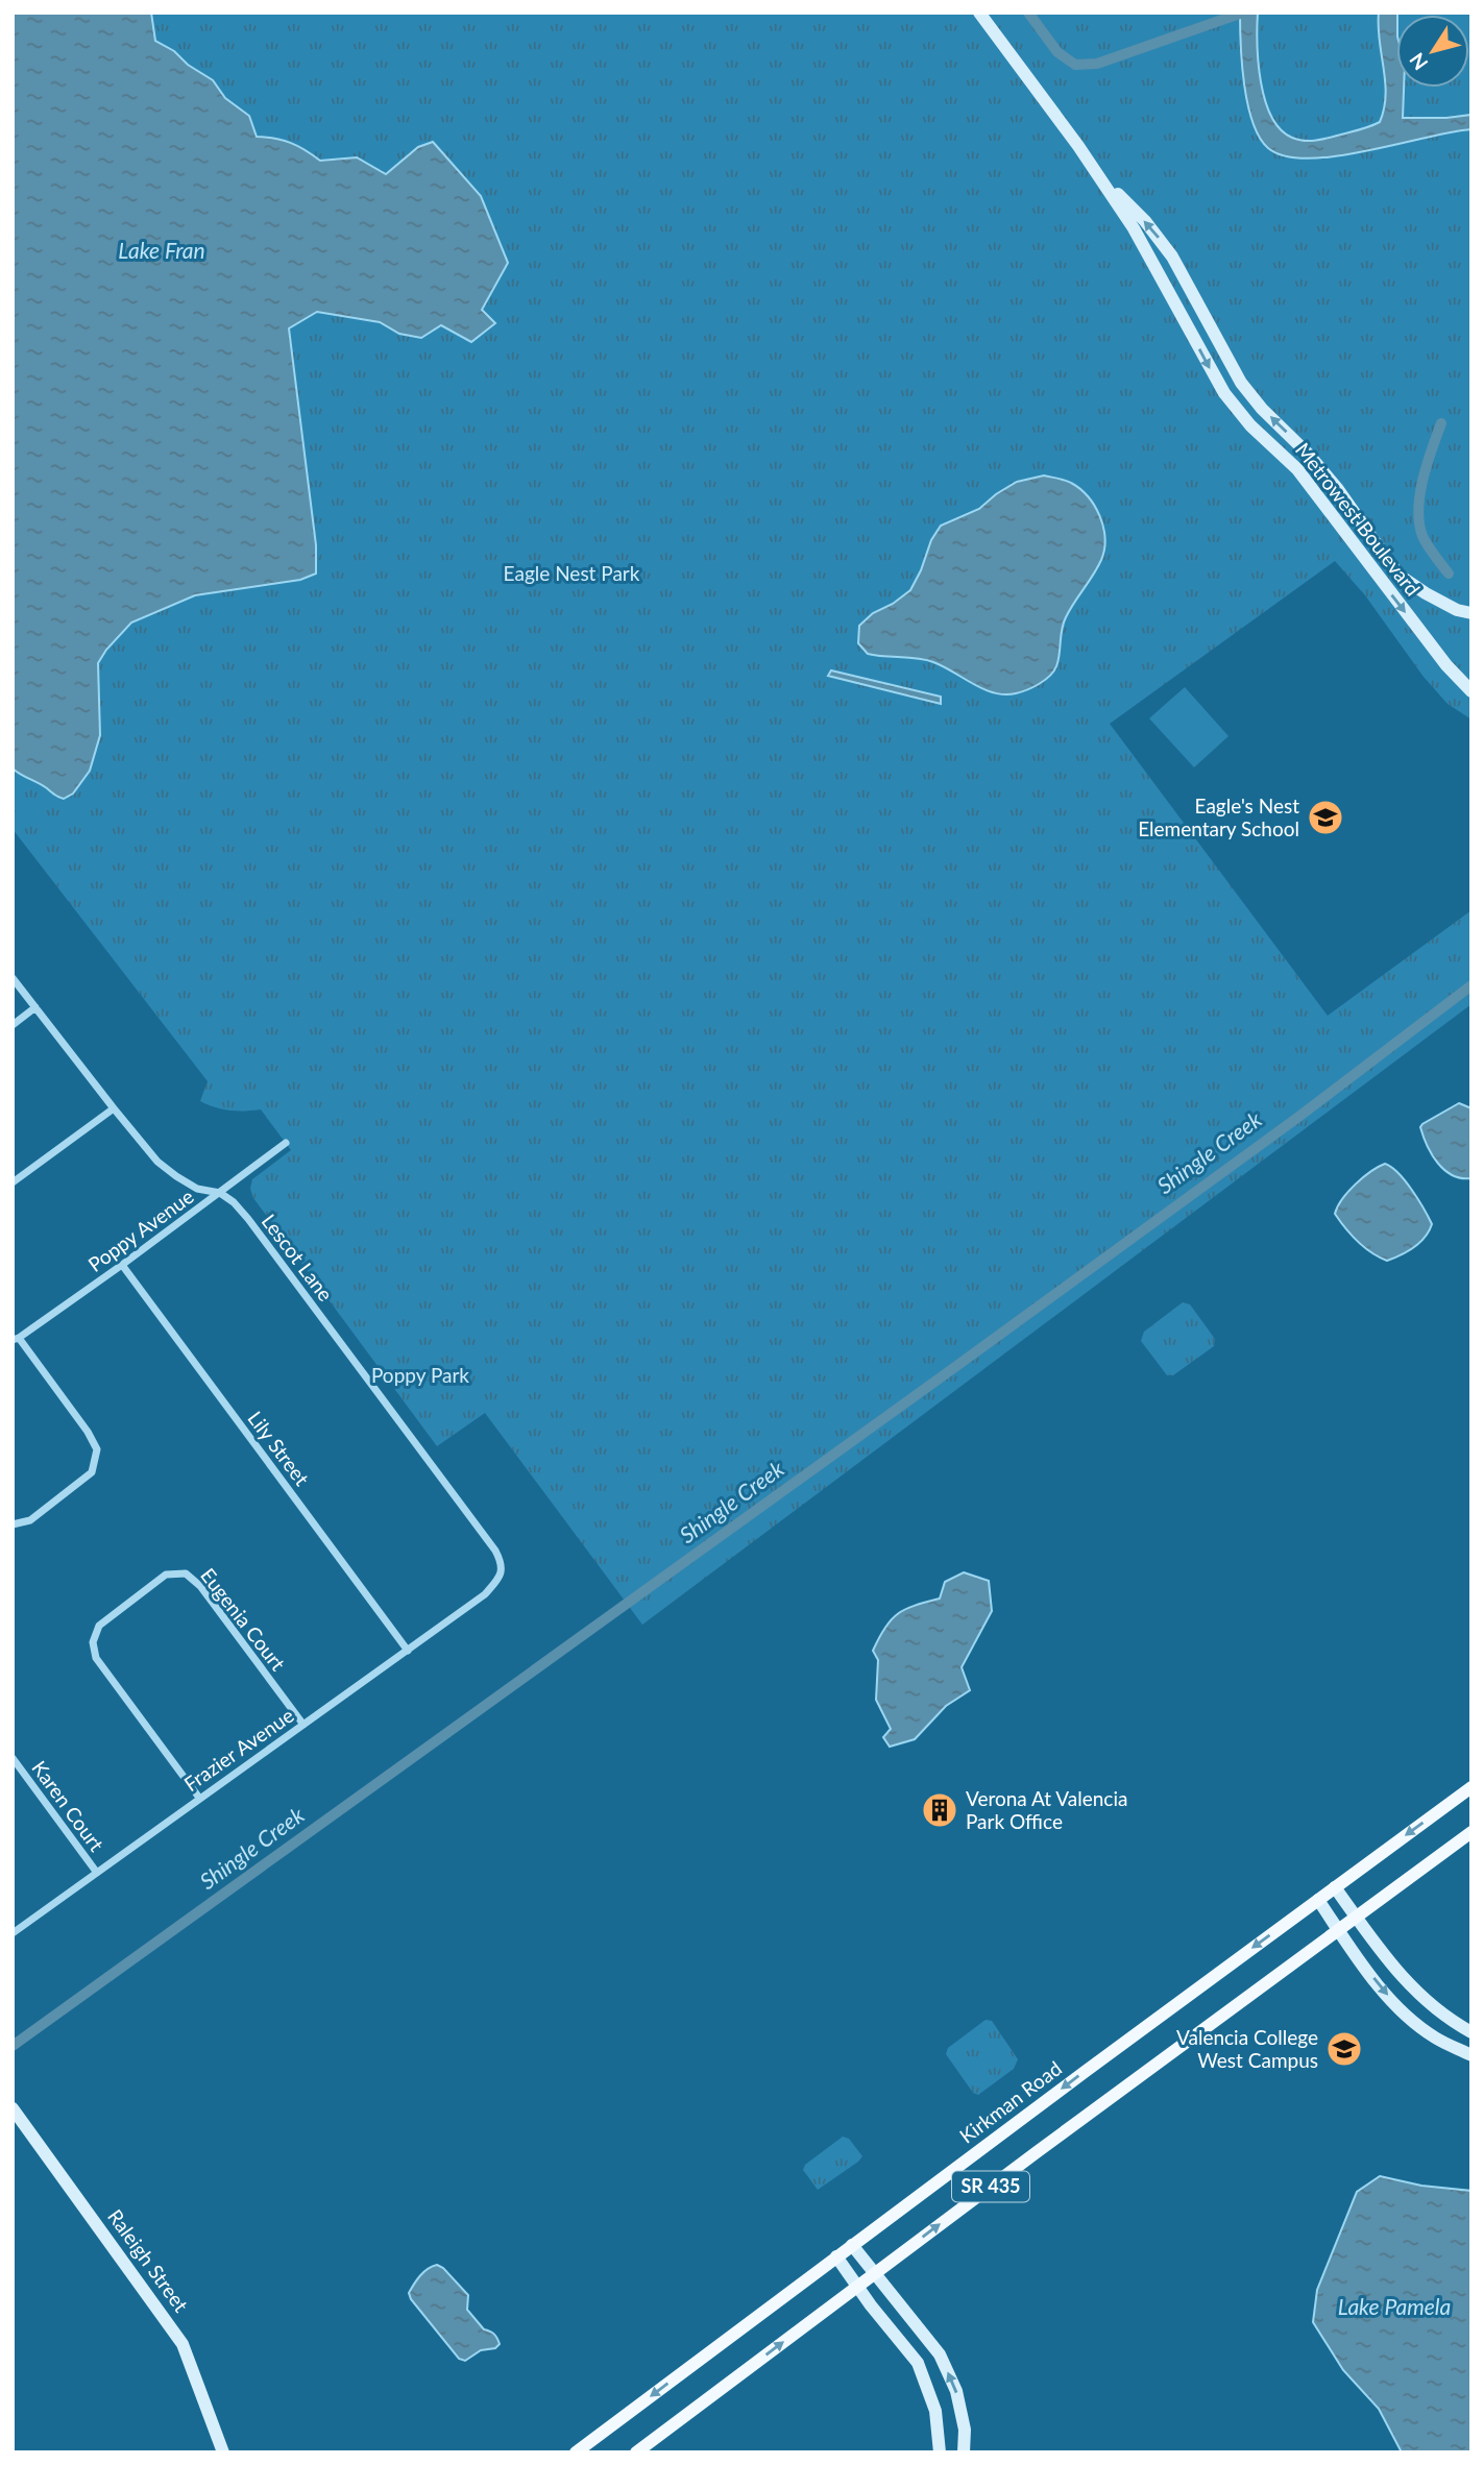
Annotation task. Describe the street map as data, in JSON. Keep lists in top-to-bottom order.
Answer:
{
  "streets": {
    "main road": ["Kirkman Road", "SR 435"],
    "street": [
      "Metrowest Boulevard",
      "Poppy Avenue",
      "Lescot Lane",
      "Lily Street",
      "Eugenia Court",
      "Frazier Avenue",
      "Karen Court",
      "Raleigh Street"
    ]
  },
  "crossings": [
    ["Poppy Avenue", "Lescot Lane"],
    ["Poppy Avenue", "Lily Street"],
    ["Lescot Lane", "Frazier Avenue"],
    ["Lily Street", "Frazier Avenue"],
    ["Eugenia Court", "Frazier Avenue"],
    ["Frazier Avenue", "Karen Court"]
  ],
  "water": ["Lake Fran", "Shingle Creek", "Lake Pamela"],
  "parks": ["Eagle Nest Park", "Poppy Park"],
  "places": {
    "school or university": ["Eagle's Nest Elementary School", "Valencia College West Campus"],
    "building": ["Verona At Valencia Park Office"]
  },
  "north": "bottom left"
}
